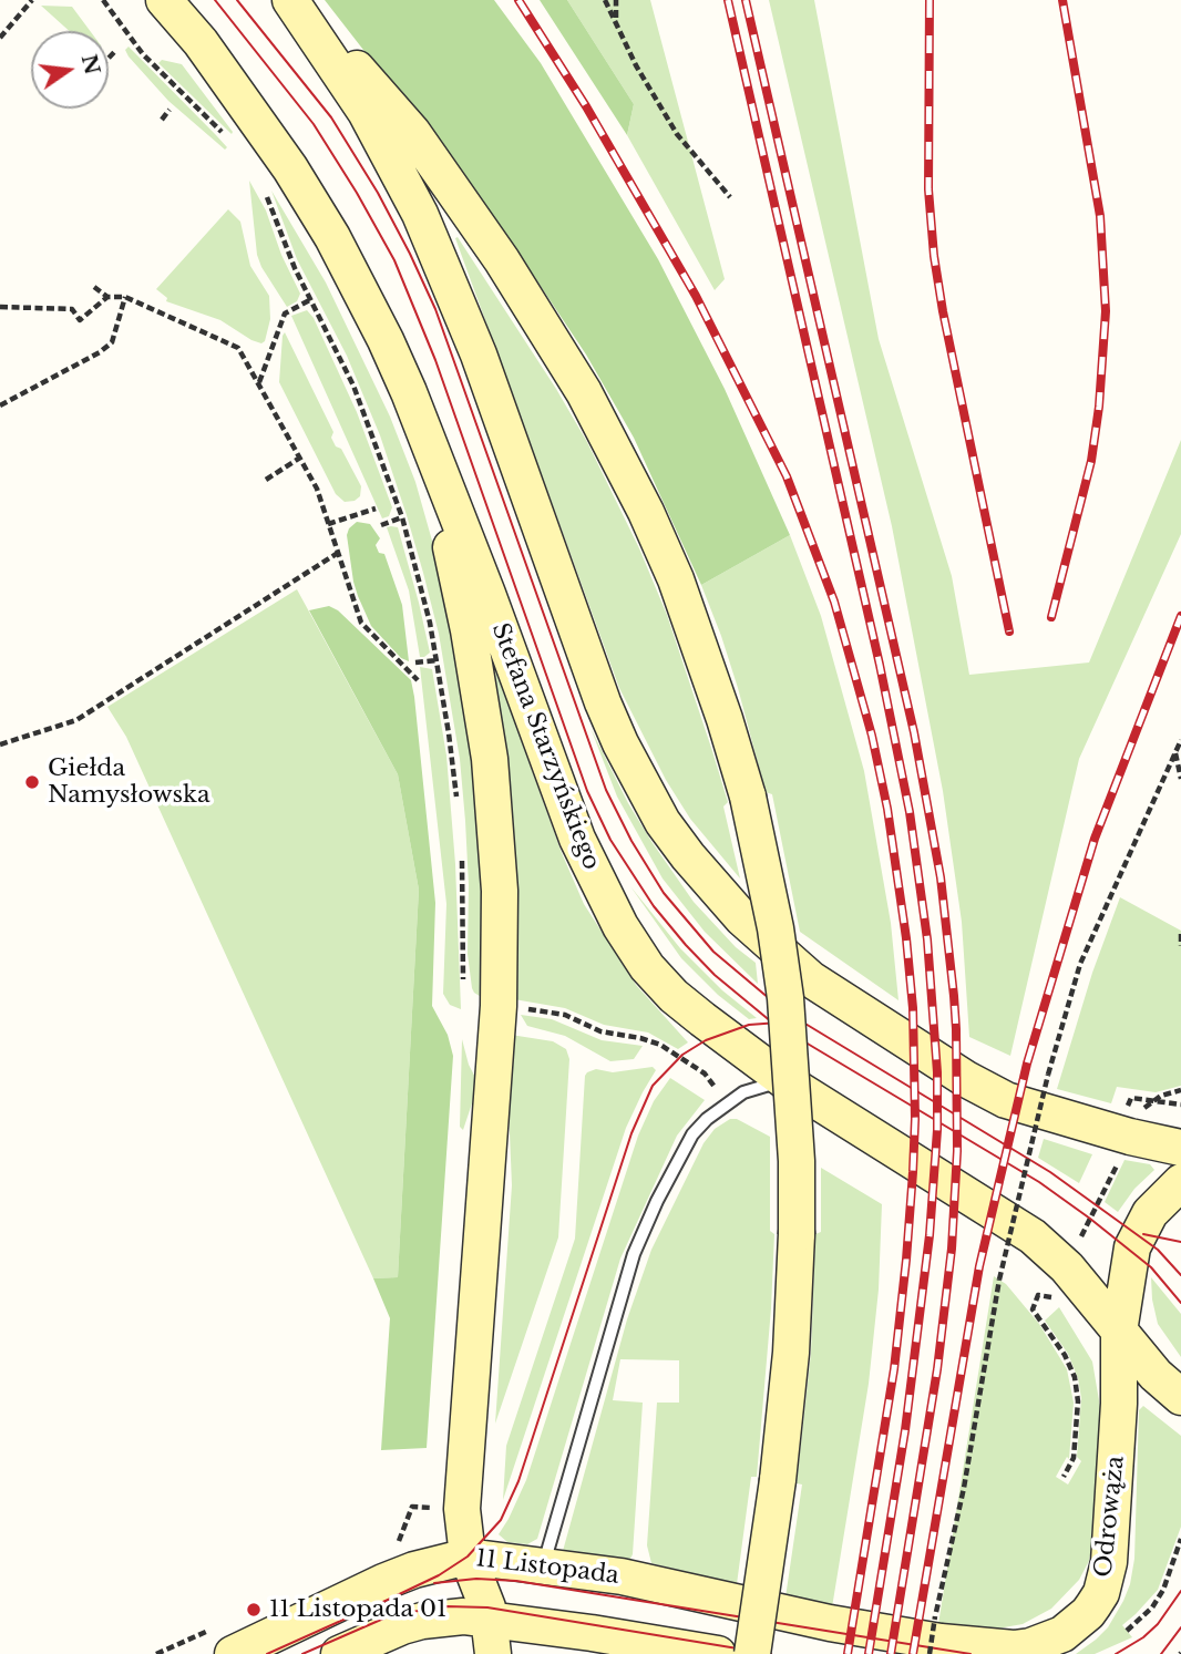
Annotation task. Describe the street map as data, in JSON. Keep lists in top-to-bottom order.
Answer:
{
  "streets": {
    "main road": ["Stefana Starzyńskiego", "Odrowąża", "11 Listopada"]
  },
  "crossings": [
    ["Stefana Starzyńskiego", "Odrowąża"],
    ["Odrowąża", "11 Listopada"]
  ],
  "places": ["Giełda Namysłowska", "11 Listopada 01"],
  "north": "right"
}
